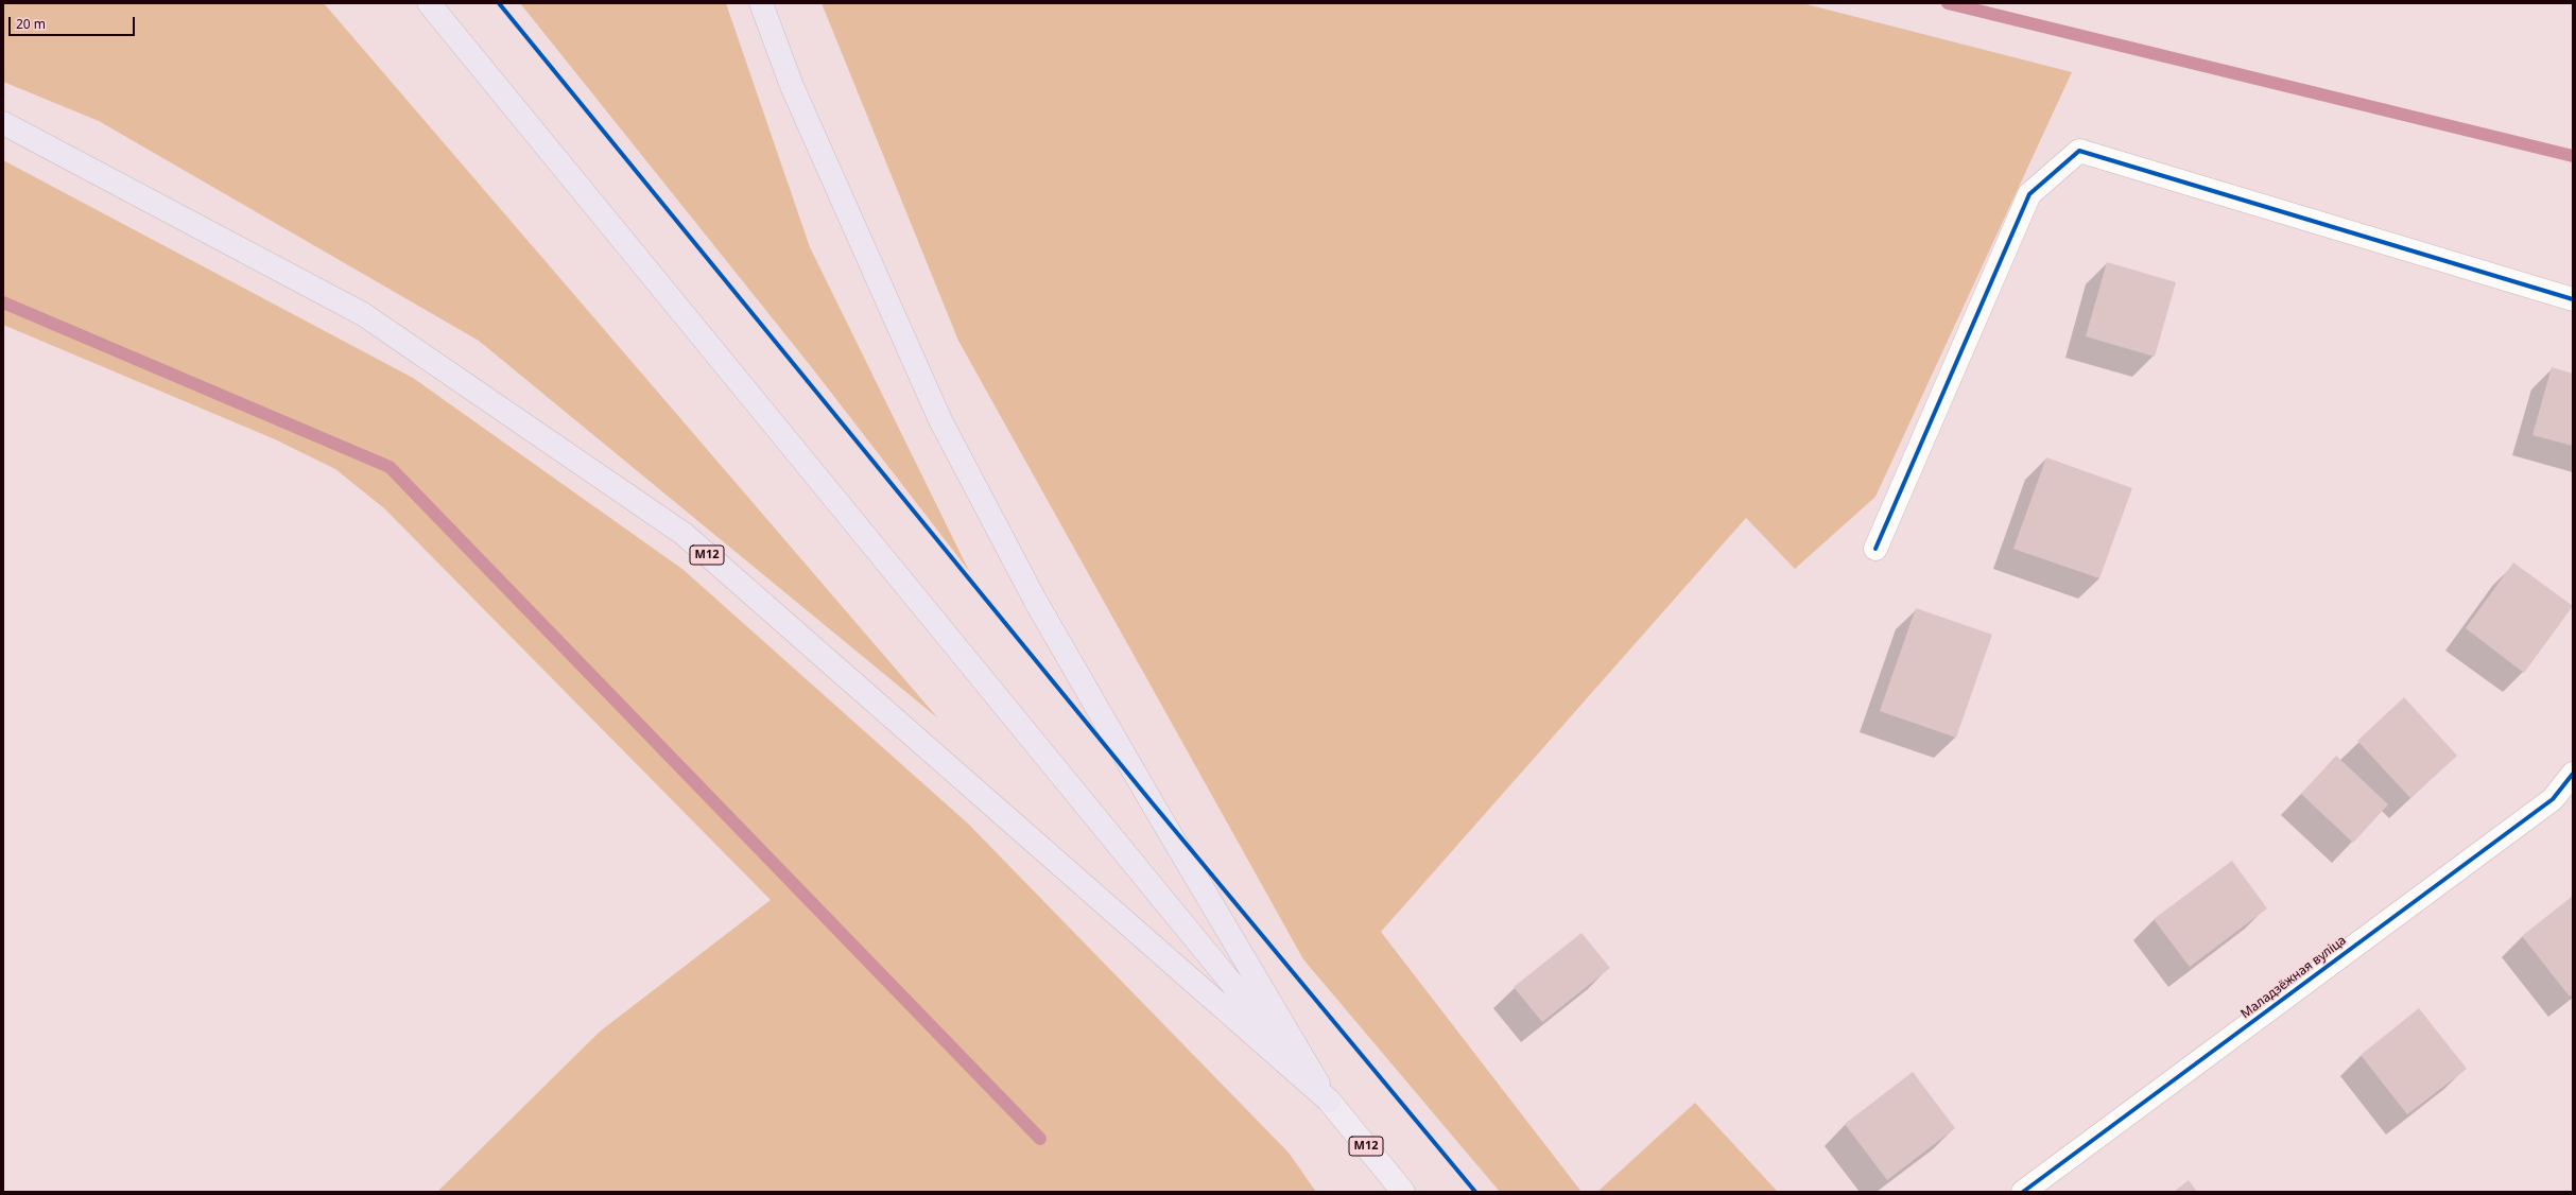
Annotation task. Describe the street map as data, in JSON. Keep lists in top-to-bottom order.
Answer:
{
  "streets": {
    "highway": ["М12"],
    "street": ["Маладзёжная вуліца"]
  },
  "scale_bar": "20 m"
}
